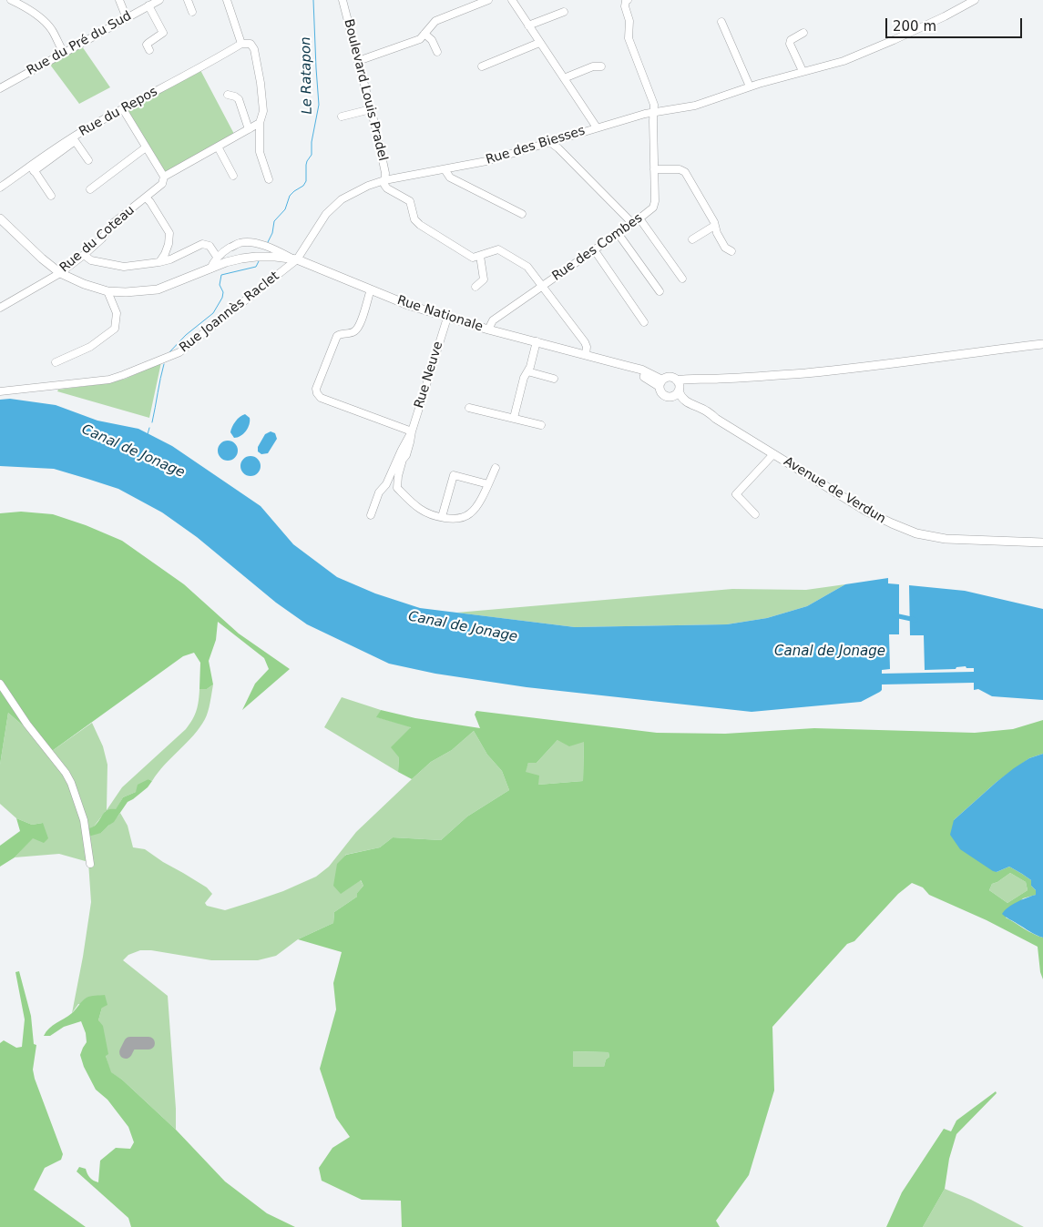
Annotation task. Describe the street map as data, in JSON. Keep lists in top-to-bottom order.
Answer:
{
  "streets": {
    "main road": ["Rue Nationale", "Avenue de Verdun"],
    "street": [
      "Rue du Pré du Sud",
      "Boulevard Louis Pradel",
      "Rue du Repos",
      "Rue des Biesses",
      "Rue du Coteau",
      "Rue des Combes",
      "Rue Joannès Raclet",
      "Rue Neuve"
    ]
  },
  "crossings": [
    ["Boulevard Louis Pradel", "Rue des Biesses"],
    ["Rue des Biesses", "Rue des Combes"],
    ["Rue des Biesses", "Rue Joannès Raclet"],
    ["Rue des Biesses", "Rue Nationale"],
    ["Rue du Coteau", "Rue Nationale"],
    ["Rue des Combes", "Rue Nationale"],
    ["Rue Joannès Raclet", "Rue Nationale"],
    ["Rue Nationale", "Rue Neuve"],
    ["Rue Nationale", "Avenue de Verdun"]
  ],
  "water": ["Le Ratapon", "Canal de Jonage"],
  "scale_bar": "200 m"
}
